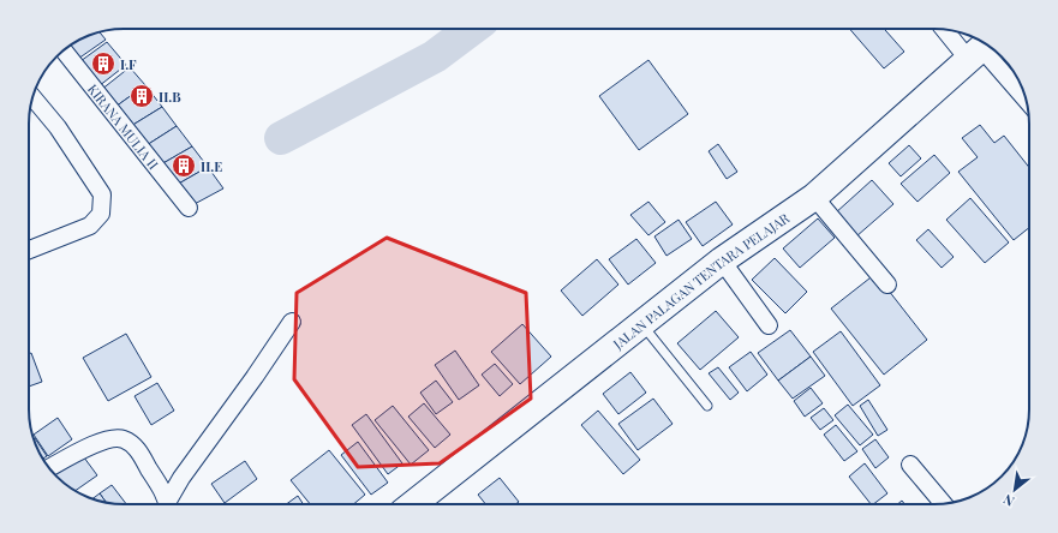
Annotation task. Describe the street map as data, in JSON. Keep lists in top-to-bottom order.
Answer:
{
  "streets": {
    "main road": ["JALAN PALAGAN TENTARA PELAJAR"],
    "street": ["KIRANA MULIA II"]
  },
  "places": {
    "building": ["I.F", "II.B", "II.E"]
  },
  "north": "bottom left"
}
